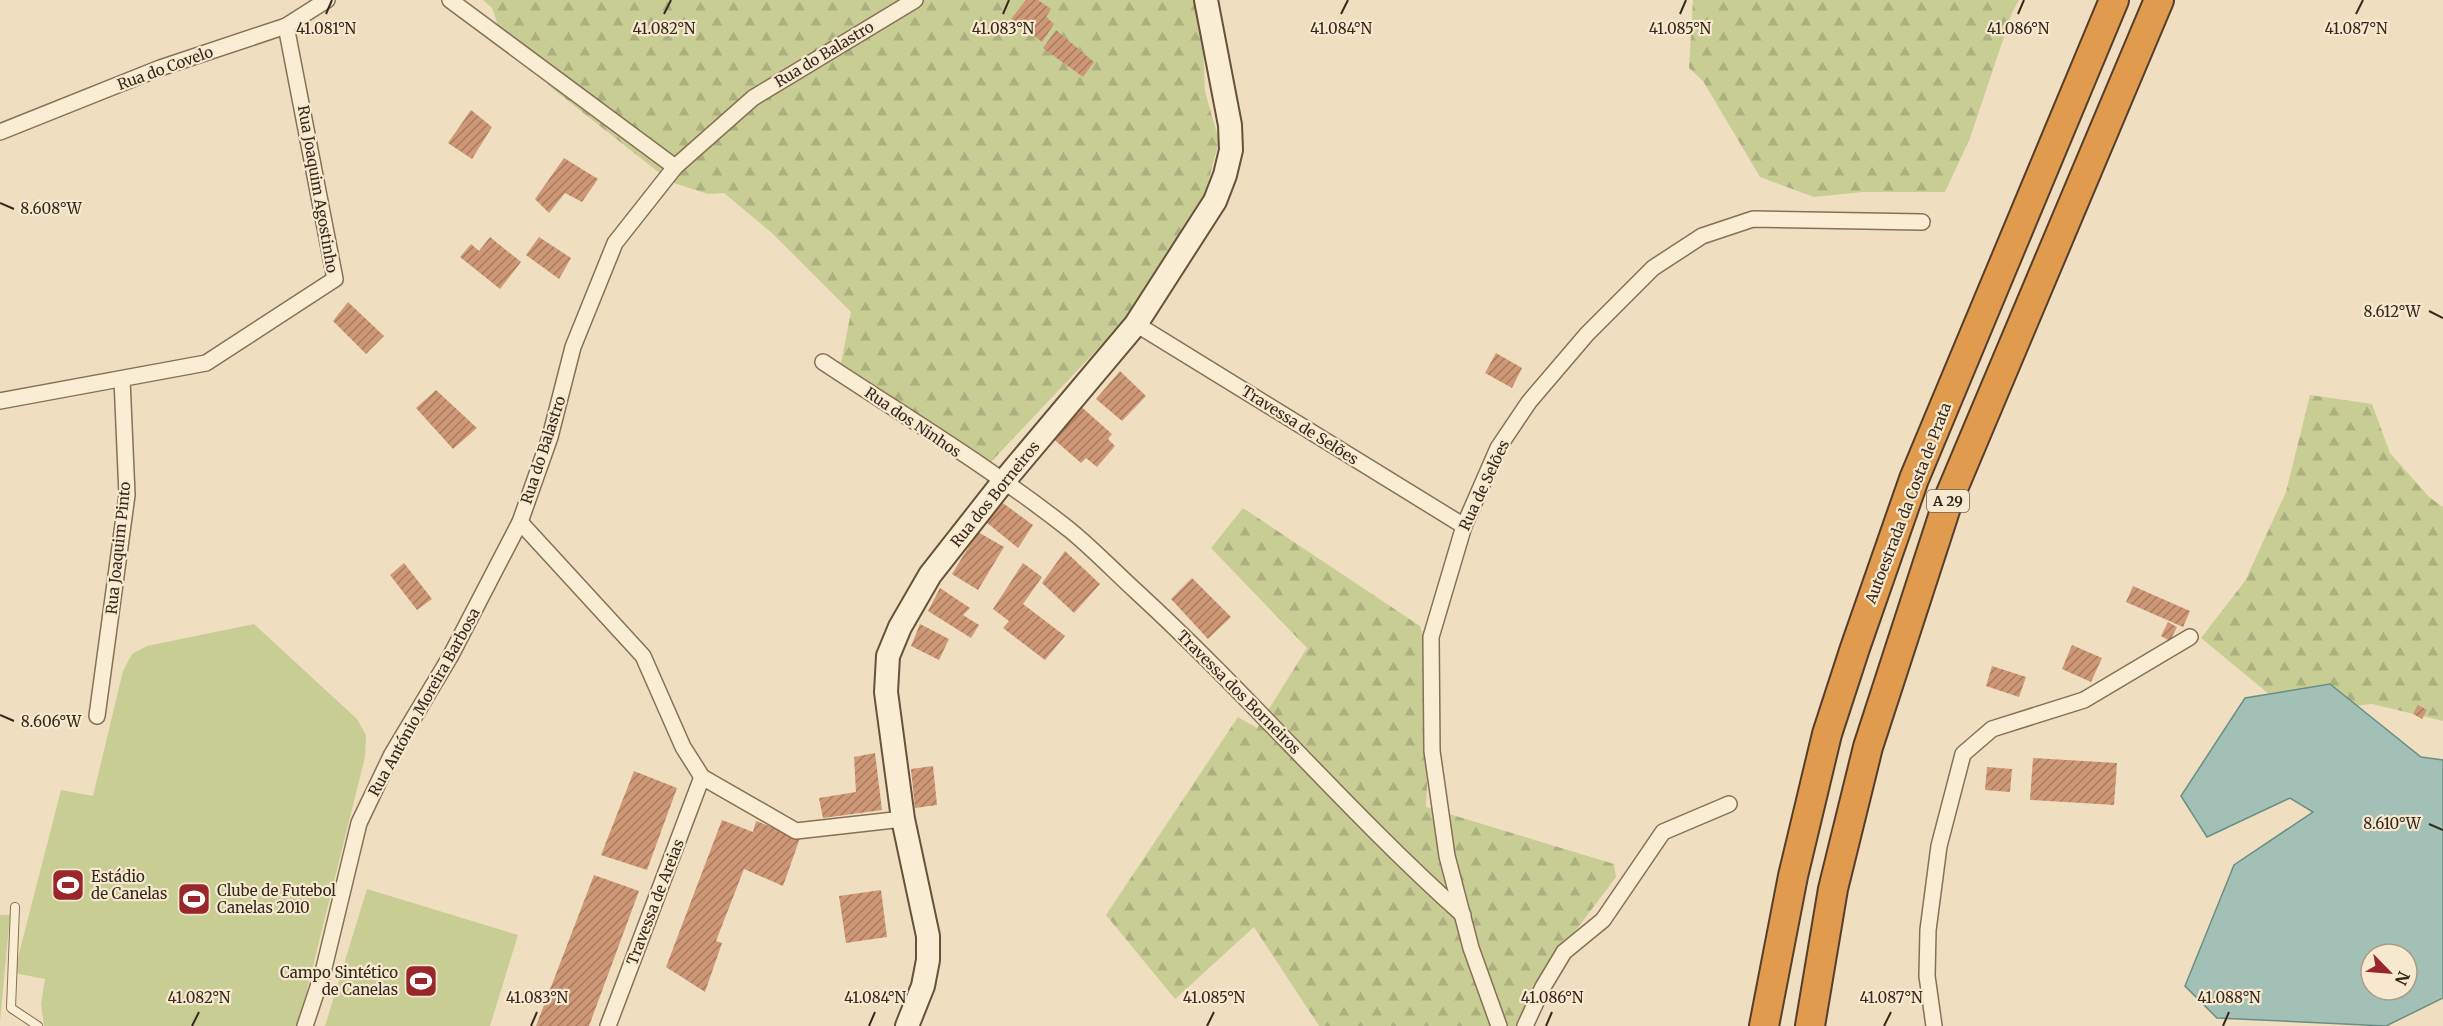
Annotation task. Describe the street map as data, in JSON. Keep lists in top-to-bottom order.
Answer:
{
  "streets": {
    "highway": ["A 29", "Autoestrada da Costa de Prata"],
    "street": [
      "Rua do Balastro",
      "Rua do Covelo",
      "Rua Joaquim Agostinho",
      "Rua dos Ninhos",
      "Travessa de Selões",
      "Rua de Selões",
      "Rua dos Borneiros",
      "Rua Joaquim Pinto",
      "Travessa dos Borneiros",
      "Rua António Moreira Barbosa",
      "Travessa de Areias"
    ]
  },
  "crossings": [
    ["Rua do Balastro", "Rua dos Borneiros"],
    ["Rua do Balastro", "Rua António Moreira Barbosa"],
    ["Rua do Balastro", "Travessa de Areias"],
    ["Rua do Covelo", "Rua Joaquim Agostinho"],
    ["Rua Joaquim Agostinho", "Rua Joaquim Pinto"],
    ["Rua dos Ninhos", "Rua dos Borneiros"],
    ["Rua dos Ninhos", "Travessa dos Borneiros"],
    ["Travessa de Selões", "Rua de Selões"],
    ["Travessa de Selões", "Rua dos Borneiros"],
    ["Rua de Selões", "Travessa dos Borneiros"],
    ["Rua dos Borneiros", "Travessa dos Borneiros"]
  ],
  "places": {
    "sports": ["Estádio de Canelas", "Clube de Futebol Canelas 2010", "Campo Sintético de Canelas"]
  },
  "north": "bottom right",
  "coordinates": [
    "41.081°N",
    "41.082°N",
    "41.083°N",
    "41.084°N",
    "41.085°N",
    "41.086°N",
    "41.087°N",
    "8.608°W",
    "8.612°W",
    "8.606°W",
    "8.610°W",
    "41.088°N"
  ]
}
